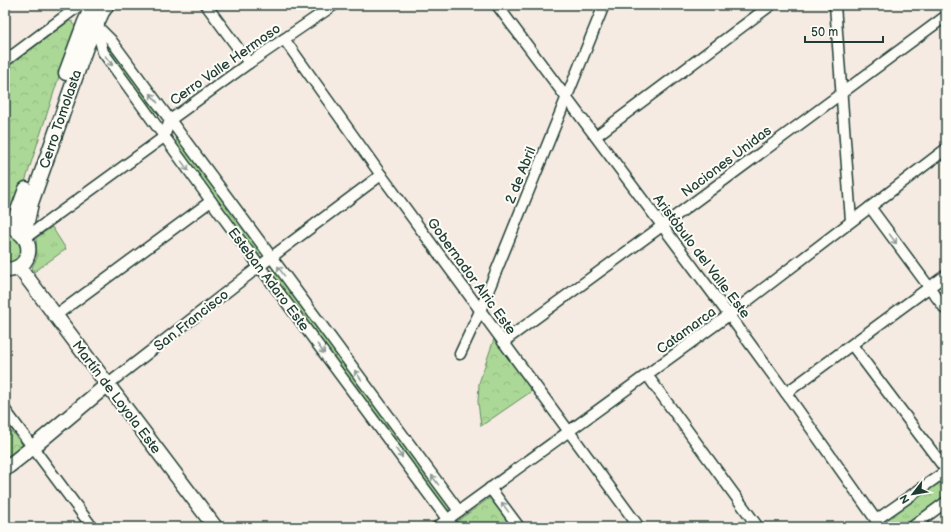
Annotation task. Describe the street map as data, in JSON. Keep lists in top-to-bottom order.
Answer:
{
  "streets": {
    "main road": ["Cerro Tomolasta", "San Francisco", "Martín de Loyola Este"],
    "street": [
      "Cerro Valle Hermoso",
      "Naciones Unidas",
      "2 de Abril",
      "Aristóbulo del Valle Este",
      "Gobernador Alric Este",
      "Esteban Adaro Este",
      "Catamarca"
    ]
  },
  "crossings": [
    ["Cerro Valle Hermoso", "Gobernador Alric Este"],
    ["Cerro Valle Hermoso", "Esteban Adaro Este"],
    ["Cerro Tomolasta", "Esteban Adaro Este"],
    ["Cerro Tomolasta", "Martín de Loyola Este"],
    ["Naciones Unidas", "Aristóbulo del Valle Este"],
    ["Naciones Unidas", "Gobernador Alric Este"],
    ["2 de Abril", "Aristóbulo del Valle Este"],
    ["2 de Abril", "Gobernador Alric Este"],
    ["Aristóbulo del Valle Este", "Catamarca"],
    ["Gobernador Alric Este", "San Francisco"],
    ["Gobernador Alric Este", "Catamarca"],
    ["Esteban Adaro Este", "San Francisco"],
    ["Esteban Adaro Este", "Catamarca"],
    ["San Francisco", "Martín de Loyola Este"]
  ],
  "scale_bar": "50 m",
  "north": "bottom left"
}
